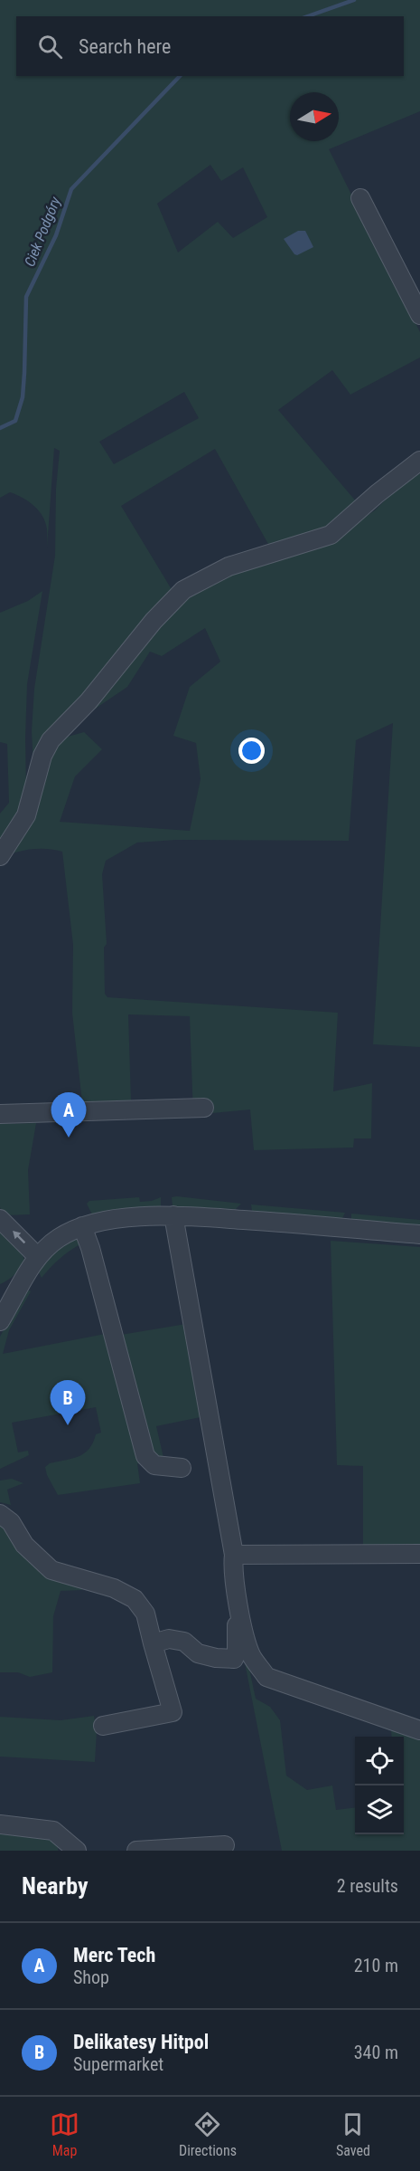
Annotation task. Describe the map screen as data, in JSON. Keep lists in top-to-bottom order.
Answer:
{
  "water": ["Ciek Podgóry"],
  "north": "right",
  "page": {
    "search": "Search here",
    "pins": ["A", "B"],
    "heading": ["Nearby", "2 results"],
    "list": [
      {
        "mark": "A",
        "name": "Merc Tech",
        "note": "Shop",
        "value": "210 m"
      },
      {
        "mark": "B",
        "name": "Delikatesy Hitpol",
        "note": "Supermarket",
        "value": "340 m"
      }
    ],
    "nav": ["Map", "Directions", "Saved"]
  }
}
